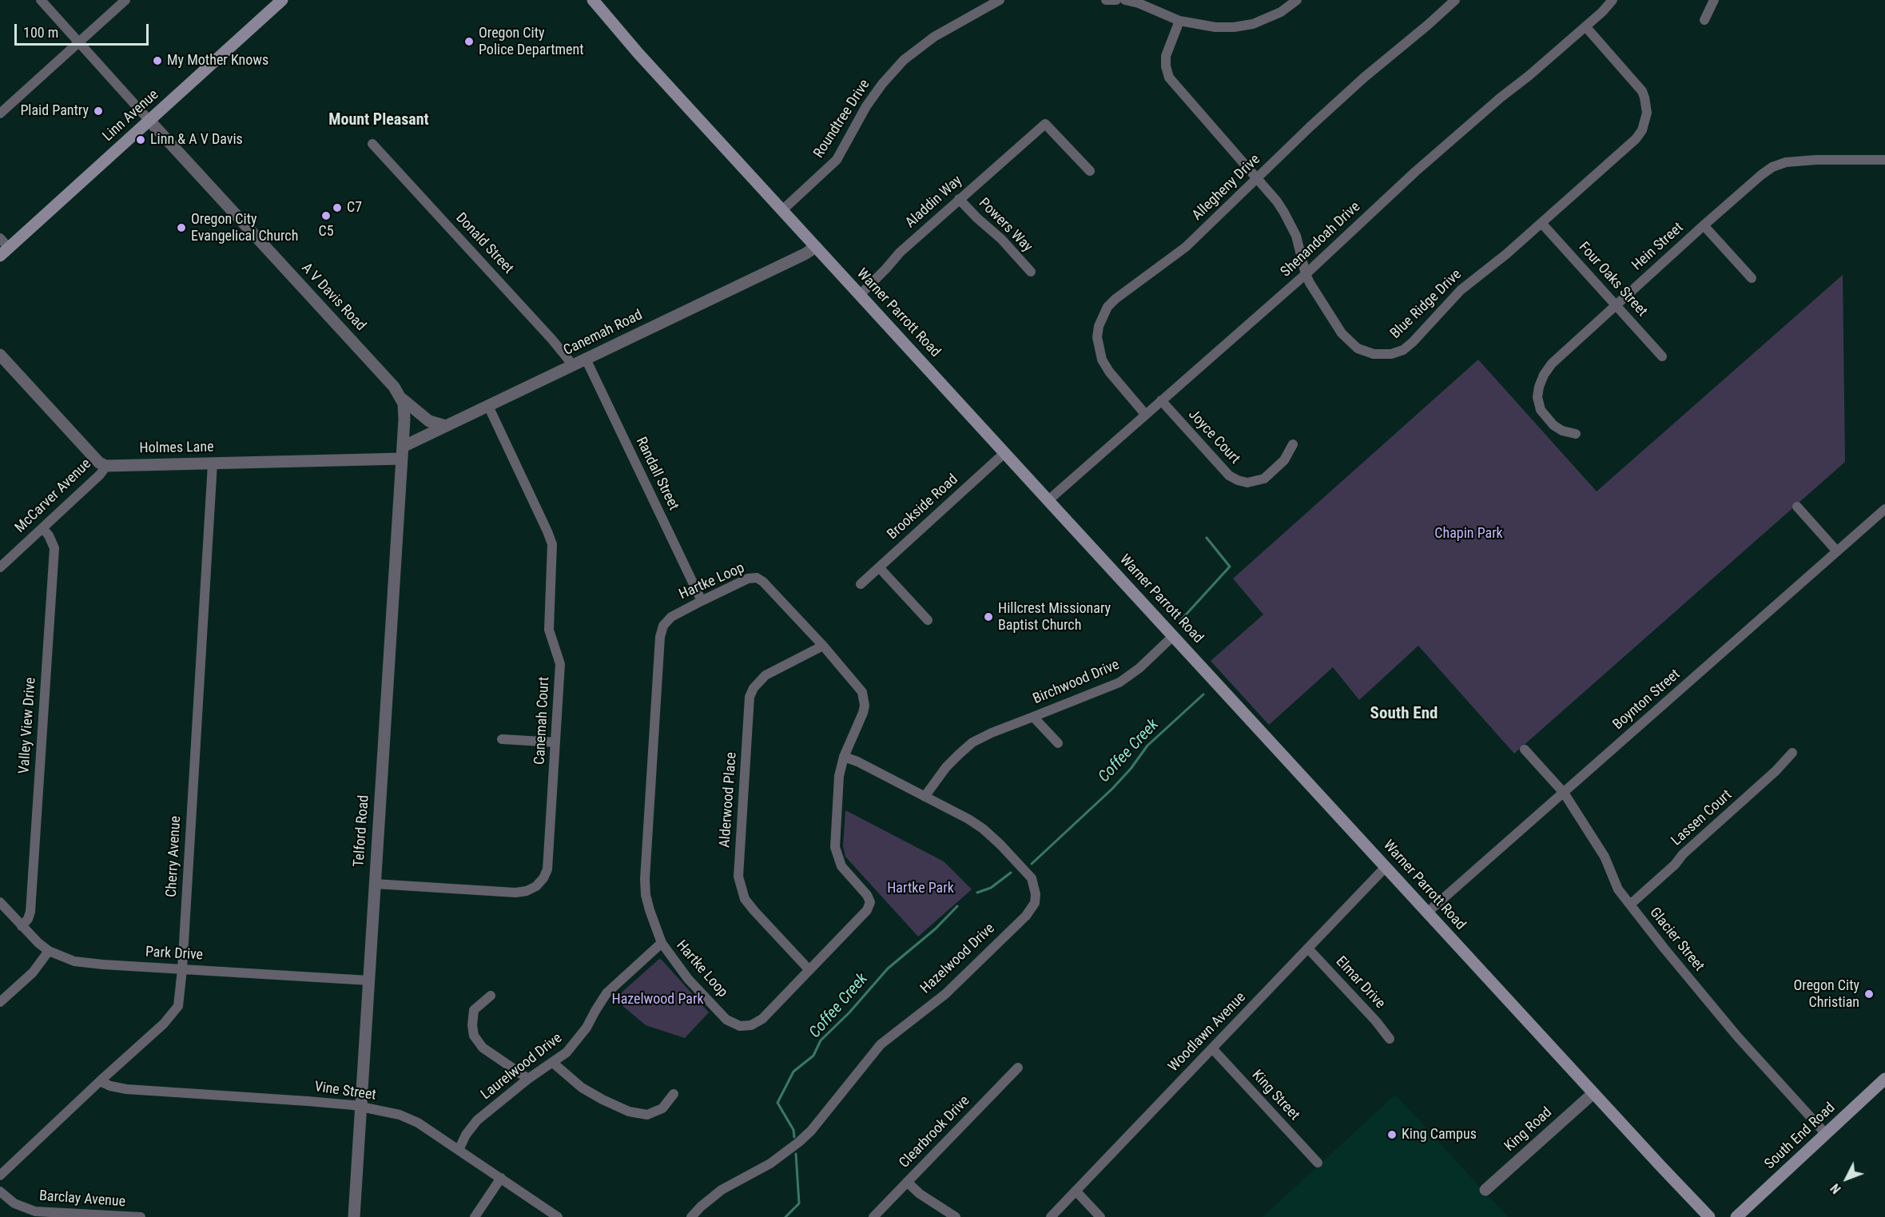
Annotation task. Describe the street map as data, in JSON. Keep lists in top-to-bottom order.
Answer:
{
  "streets": {
    "main road": ["Linn Avenue", "Warner Parrott Road", "South End Road"],
    "street": [
      "Roundtree Drive",
      "Allegheny Drive",
      "Aladdin Way",
      "Powers Way",
      "Shenandoah Drive",
      "Donald Street",
      "Hein Street",
      "Four Oaks Street",
      "A V Davis Road",
      "Blue Ridge Drive",
      "Canemah Road",
      "Joyce Court",
      "Holmes Lane",
      "Randall Street",
      "McCarver Avenue",
      "Brookside Road",
      "Hartke Loop",
      "Birchwood Drive",
      "Boynton Street",
      "Canemah Court",
      "Valley View Drive",
      "Alderwood Place",
      "Lassen Court",
      "Telford Road",
      "Cherry Avenue",
      "Glacier Street",
      "Park Drive",
      "Hazelwood Drive",
      "Elmar Drive",
      "Woodlawn Avenue",
      "Laurelwood Drive",
      "Vine Street",
      "King Street",
      "King Road",
      "Clearbrook Drive",
      "Barclay Avenue"
    ]
  },
  "crossings": [
    ["Linn Avenue", "A V Davis Road"],
    ["Roundtree Drive", "Warner Parrott Road"],
    ["Allegheny Drive", "Shenandoah Drive"],
    ["Allegheny Drive", "Blue Ridge Drive"],
    ["Aladdin Way", "Powers Way"],
    ["Aladdin Way", "Warner Parrott Road"],
    ["Shenandoah Drive", "Blue Ridge Drive"],
    ["Shenandoah Drive", "Warner Parrott Road"],
    ["Shenandoah Drive", "Joyce Court"],
    ["Donald Street", "Canemah Road"],
    ["Hein Street", "Four Oaks Street"],
    ["Four Oaks Street", "Blue Ridge Drive"],
    ["A V Davis Road", "Canemah Road"],
    ["Warner Parrott Road", "Canemah Road"],
    ["Warner Parrott Road", "Brookside Road"],
    ["Warner Parrott Road", "Birchwood Drive"],
    ["Warner Parrott Road", "Boynton Street"],
    ["Warner Parrott Road", "Woodlawn Avenue"],
    ["Warner Parrott Road", "King Road"],
    ["Canemah Road", "Holmes Lane"],
    ["Canemah Road", "Randall Street"],
    ["Canemah Road", "Canemah Court"],
    ["Canemah Road", "Telford Road"],
    ["Holmes Lane", "McCarver Avenue"],
    ["Holmes Lane", "Telford Road"],
    ["Holmes Lane", "Cherry Avenue"],
    ["Randall Street", "Hartke Loop"],
    ["McCarver Avenue", "Valley View Drive"],
    ["Hartke Loop", "Alderwood Place"],
    ["Hartke Loop", "Hazelwood Drive"],
    ["Hartke Loop", "Laurelwood Drive"],
    ["Birchwood Drive", "Hazelwood Drive"],
    ["Boynton Street", "Glacier Street"],
    ["Canemah Court", "Telford Road"],
    ["Valley View Drive", "Park Drive"],
    ["Lassen Court", "Glacier Street"],
    ["Telford Road", "Park Drive"],
    ["Telford Road", "Vine Street"],
    ["Cherry Avenue", "Park Drive"],
    ["Cherry Avenue", "Vine Street"],
    ["Glacier Street", "South End Road"],
    ["Elmar Drive", "Woodlawn Avenue"],
    ["Woodlawn Avenue", "King Street"],
    ["Laurelwood Drive", "Vine Street"]
  ],
  "districts": ["Mount Pleasant", "South End"],
  "water": ["Coffee Creek"],
  "parks": ["Chapin Park", "Hartke Park", "Hazelwood Park"],
  "places": [
    "Oregon City Police Department",
    "My Mother Knows",
    "Plaid Pantry",
    "Linn & A V Davis",
    "C7",
    "C5",
    "Oregon City Evangelical Church",
    "Hillcrest Missionary Baptist Church",
    "Oregon City Christian",
    "King Campus"
  ],
  "scale_bar": "100 m",
  "north": "bottom left"
}
